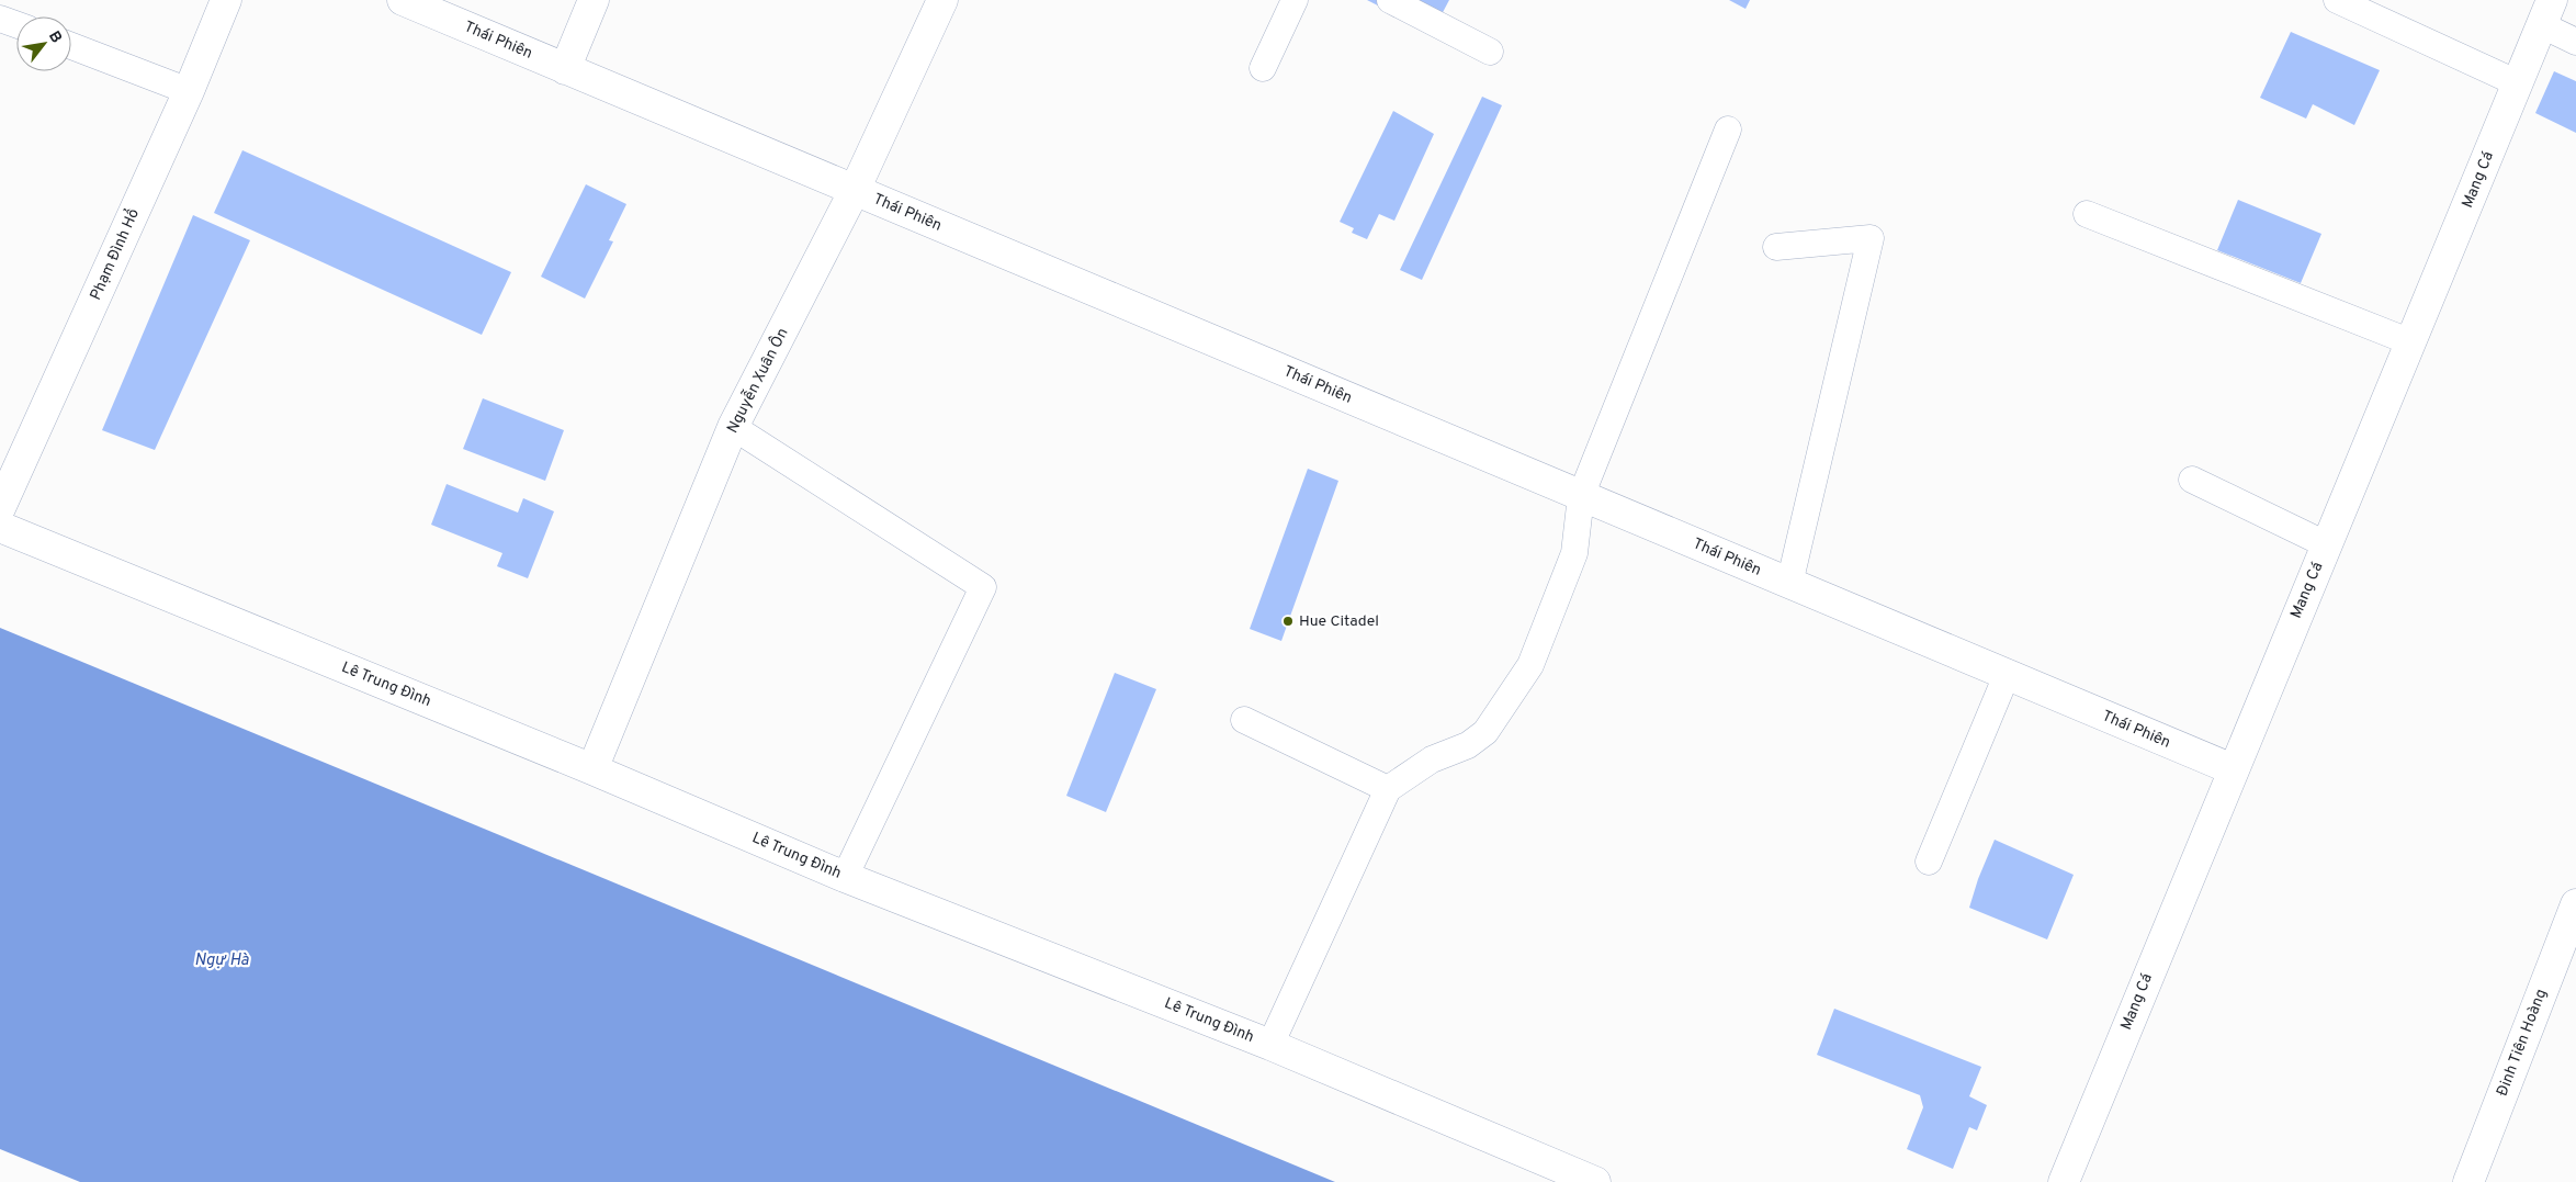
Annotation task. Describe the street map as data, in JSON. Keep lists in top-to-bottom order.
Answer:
{
  "streets": {
    "street": [
      "Thái Phiên",
      "Mang Cá",
      "Phạm Đình Hổ",
      "Nguyễn Xuân Ôn",
      "Lê Trung Đình",
      "Đinh Tiên Hoàng"
    ]
  },
  "crossings": [
    ["Thái Phiên", "Mang Cá"],
    ["Thái Phiên", "Nguyễn Xuân Ôn"],
    ["Nguyễn Xuân Ôn", "Lê Trung Đình"]
  ],
  "water": ["Ngự Hà"],
  "places": ["Hue Citadel"],
  "north": "top right"
}
